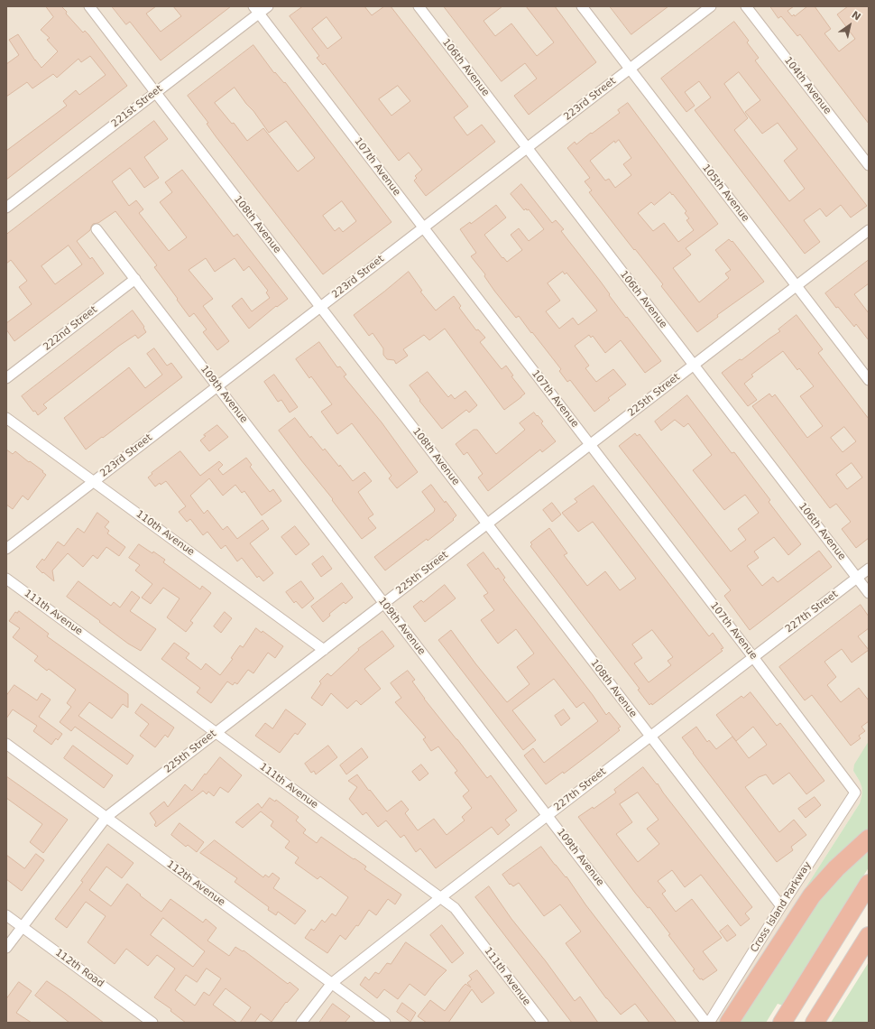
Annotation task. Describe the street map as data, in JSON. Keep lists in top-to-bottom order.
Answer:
{
  "streets": {
    "street": [
      "106th Avenue",
      "104th Avenue",
      "223rd Street",
      "221st Street",
      "107th Avenue",
      "105th Avenue",
      "108th Avenue",
      "222nd Street",
      "109th Avenue",
      "225th Street",
      "110th Avenue",
      "227th Street",
      "111th Avenue",
      "112th Avenue",
      "Cross Island Parkway",
      "112th Road"
    ]
  },
  "crossings": [
    ["106th Avenue", "223rd Street"],
    ["106th Avenue", "225th Street"],
    ["106th Avenue", "227th Street"],
    ["223rd Street", "107th Avenue"],
    ["223rd Street", "105th Avenue"],
    ["223rd Street", "108th Avenue"],
    ["223rd Street", "109th Avenue"],
    ["223rd Street", "110th Avenue"],
    ["221st Street", "107th Avenue"],
    ["221st Street", "108th Avenue"],
    ["107th Avenue", "225th Street"],
    ["107th Avenue", "227th Street"],
    ["107th Avenue", "Cross Island Parkway"],
    ["105th Avenue", "225th Street"],
    ["108th Avenue", "225th Street"],
    ["108th Avenue", "227th Street"],
    ["108th Avenue", "Cross Island Parkway"],
    ["222nd Street", "109th Avenue"],
    ["109th Avenue", "225th Street"],
    ["109th Avenue", "227th Street"],
    ["109th Avenue", "Cross Island Parkway"],
    ["225th Street", "110th Avenue"],
    ["225th Street", "111th Avenue"],
    ["225th Street", "112th Avenue"],
    ["225th Street", "112th Road"],
    ["227th Street", "111th Avenue"],
    ["227th Street", "112th Avenue"]
  ],
  "north": "top right"
}
